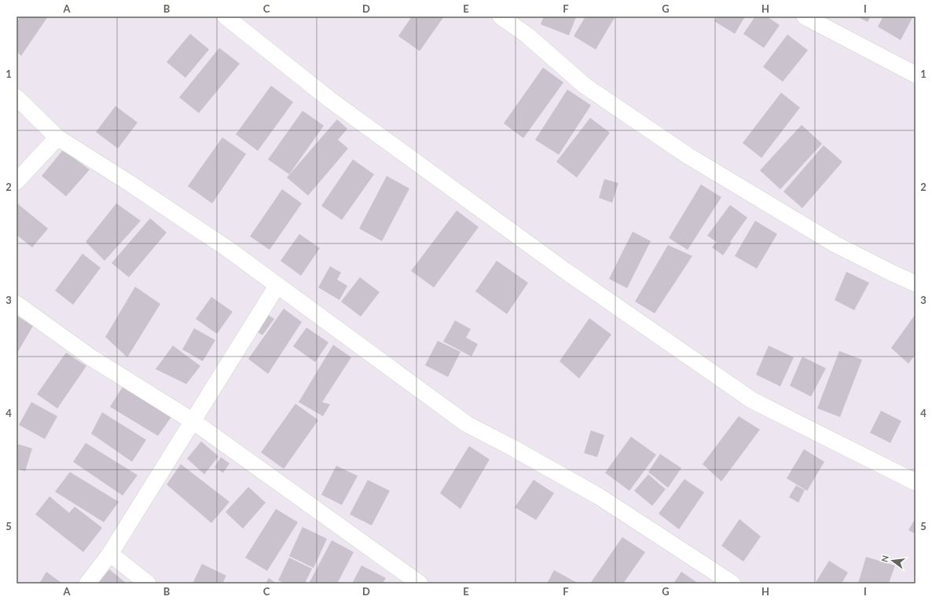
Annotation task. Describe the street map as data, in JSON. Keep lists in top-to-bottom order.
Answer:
{
  "north": "left",
  "grid": {
    "columns": [
      "A",
      "B",
      "C",
      "D",
      "E",
      "F",
      "G",
      "H",
      "I"
    ],
    "rows": [
      "1",
      "2",
      "3",
      "4",
      "5"
    ]
  }
}
